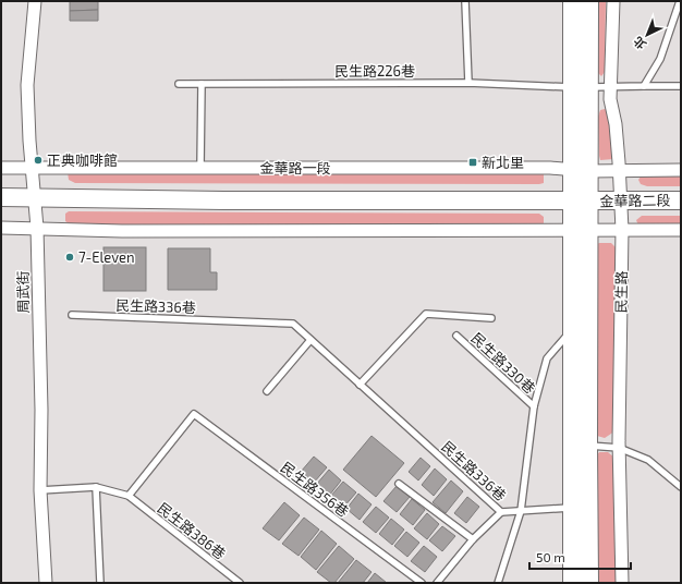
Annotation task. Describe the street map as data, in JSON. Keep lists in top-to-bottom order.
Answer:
{
  "streets": {
    "street": [
      "金華路一段",
      "金華路二段",
      "周武街",
      "民生路"
    ],
    "lane": [
      "民生路226巷",
      "民生路336巷",
      "民生路330巷",
      "民生路356巷",
      "民生路386巷"
    ]
  },
  "crossings": [
    ["民生路226巷", "民生路"],
    ["金華路一段", "周武街"],
    ["金華路二段", "民生路"],
    ["民生路356巷", "民生路386巷"]
  ],
  "places": {
    "other": ["正典咖啡館", "7-Eleven"],
    "transit": ["新北里"]
  },
  "scale_bar": "50 m",
  "north": "bottom left"
}
